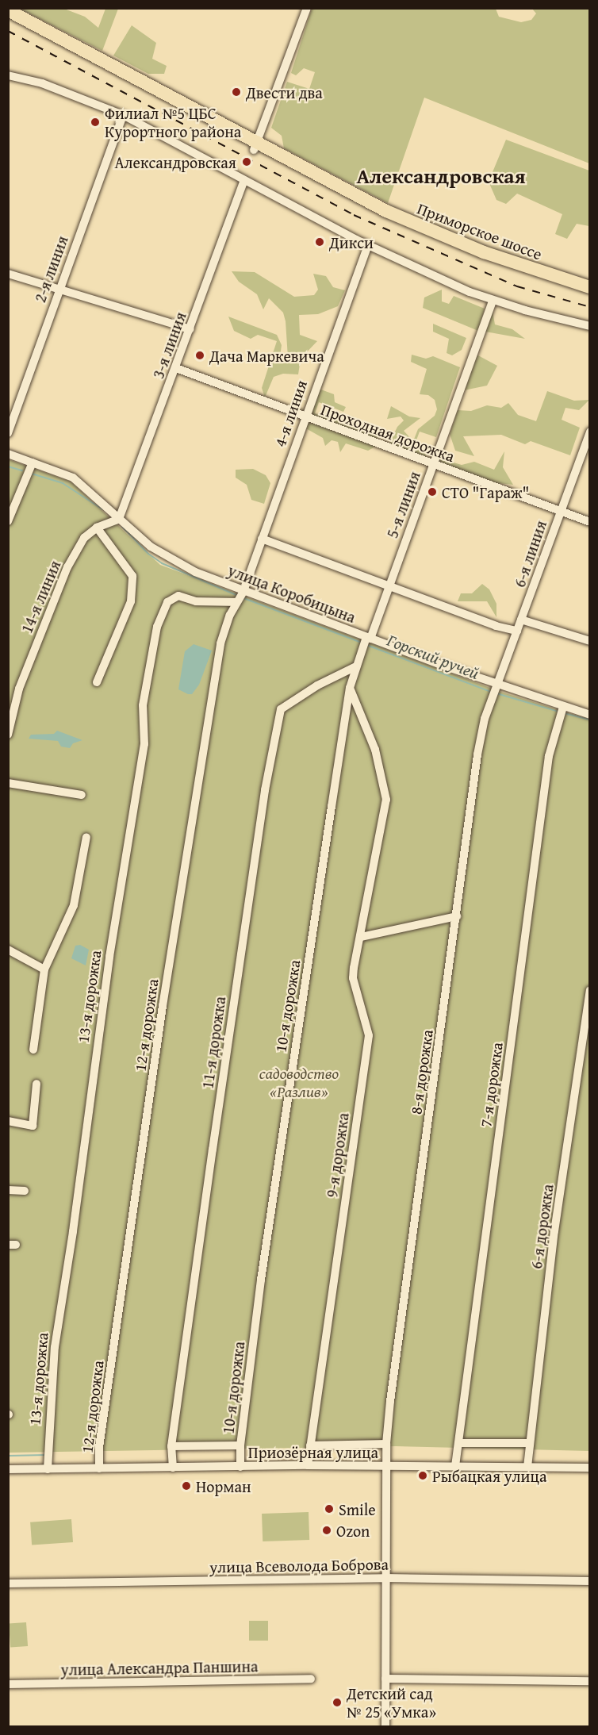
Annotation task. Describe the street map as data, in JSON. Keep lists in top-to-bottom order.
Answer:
{
  "streets": {
    "highway": ["Приморское шоссе"],
    "street": [
      "2-я линия",
      "3-я линия",
      "4-я линия",
      "Проходная дорожка",
      "5-я линия",
      "6-я линия",
      "улица Коробицына",
      "14-я линия",
      "13-я дорожка",
      "10-я дорожка",
      "12-я дорожка",
      "11-я дорожка",
      "8-я дорожка",
      "7-я дорожка",
      "9-я дорожка",
      "6-я дорожка",
      "Приозёрная улица",
      "улица Всеволода Боброва",
      "улица Александра Паншина"
    ]
  },
  "crossings": [
    ["3-я линия", "Проходная дорожка"],
    ["3-я линия", "улица Коробицына"],
    ["3-я линия", "14-я линия"],
    ["4-я линия", "Проходная дорожка"],
    ["4-я линия", "улица Коробицына"],
    ["4-я линия", "12-я дорожка"],
    ["Проходная дорожка", "5-я линия"],
    ["Проходная дорожка", "6-я линия"],
    ["5-я линия", "улица Коробицына"],
    ["5-я линия", "10-я дорожка"],
    ["6-я линия", "улица Коробицына"],
    ["6-я линия", "8-я дорожка"],
    ["улица Коробицына", "14-я линия"],
    ["улица Коробицына", "10-я дорожка"],
    ["улица Коробицына", "12-я дорожка"],
    ["улица Коробицына", "8-я дорожка"],
    ["улица Коробицына", "7-я дорожка"],
    ["13-я дорожка", "12-я дорожка"],
    ["13-я дорожка", "Приозёрная улица"],
    ["10-я дорожка", "11-я дорожка"],
    ["10-я дорожка", "9-я дорожка"],
    ["10-я дорожка", "Приозёрная улица"],
    ["12-я дорожка", "Приозёрная улица"],
    ["11-я дорожка", "Приозёрная улица"],
    ["8-я дорожка", "Приозёрная улица"],
    ["7-я дорожка", "Приозёрная улица"],
    ["9-я дорожка", "Приозёрная улица"],
    ["6-я дорожка", "Приозёрная улица"]
  ],
  "districts": ["Александровская"],
  "water": ["Горский ручей"],
  "parks": ["садоводство «Разлив»"],
  "places": [
    "Двести два",
    "Филиал №5 ЦБС Курортного района",
    "Александровская",
    "Дикси",
    "Дача Маркевича",
    "СТО \"Гараж\"",
    "Рыбацкая улица",
    "Норман",
    "Smile",
    "Ozon",
    "Детский сад № 25 «Умка»"
  ]
}
